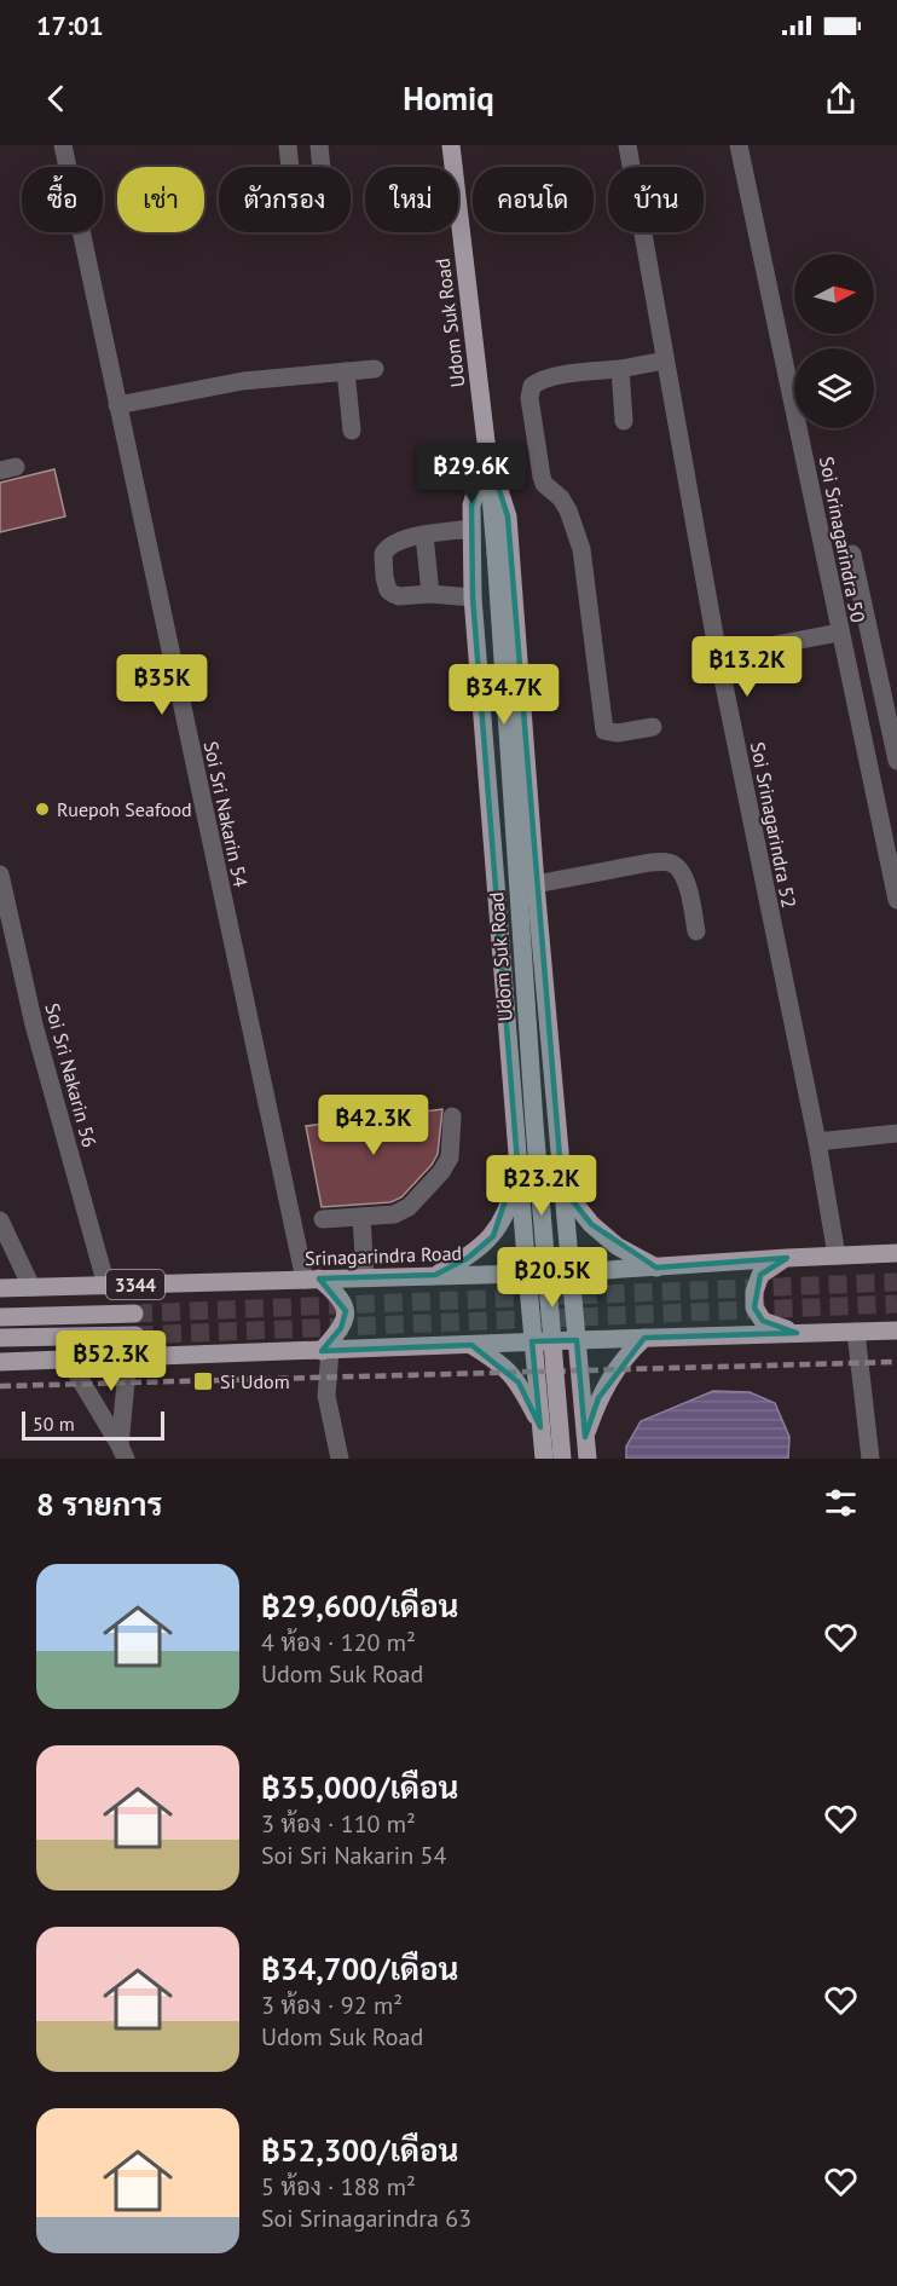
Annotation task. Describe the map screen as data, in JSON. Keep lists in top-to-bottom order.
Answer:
{
  "streets": {
    "main road": ["Udom Suk Road", "Srinagarindra Road", "3344"],
    "street": [
      "Soi Srinagarindra 50",
      "Soi Sri Nakarin 54",
      "Soi Srinagarindra 52",
      "Soi Sri Nakarin 56"
    ]
  },
  "crossings": [
    ["Udom Suk Road", "Srinagarindra Road"],
    ["Soi Sri Nakarin 54", "Srinagarindra Road"],
    ["Soi Srinagarindra 52", "Srinagarindra Road"],
    ["Soi Sri Nakarin 56", "Srinagarindra Road"]
  ],
  "places": {
    "other": ["Ruepoh Seafood"],
    "transit": ["Si Udom"]
  },
  "scale_bar": "50 m",
  "north": "right",
  "page": {
    "status": "17:01",
    "header": "Homiq",
    "chip": [
      "ซื้อ",
      "เช่า",
      "ตัวกรอง",
      "ใหม่",
      "คอนโด",
      "บ้าน"
    ],
    "price": [
      "฿29.6K",
      "฿13.2K",
      "฿35K",
      "฿34.7K",
      "฿42.3K",
      "฿23.2K",
      "฿20.5K",
      "฿52.3K"
    ],
    "scale": "50 m",
    "heading": "8 รายการ",
    "list": [
      {
        "name": "฿29,600/เดือน",
        "note": "4 ห้อง · 120 m² · Udom Suk Road"
      },
      {
        "name": "฿35,000/เดือน",
        "note": "3 ห้อง · 110 m² · Soi Sri Nakarin 54"
      },
      {
        "name": "฿34,700/เดือน",
        "note": "3 ห้อง · 92 m² · Udom Suk Road"
      },
      {
        "name": "฿52,300/เดือน",
        "note": "5 ห้อง · 188 m² · Soi Srinagarindra 63"
      }
    ]
  }
}
